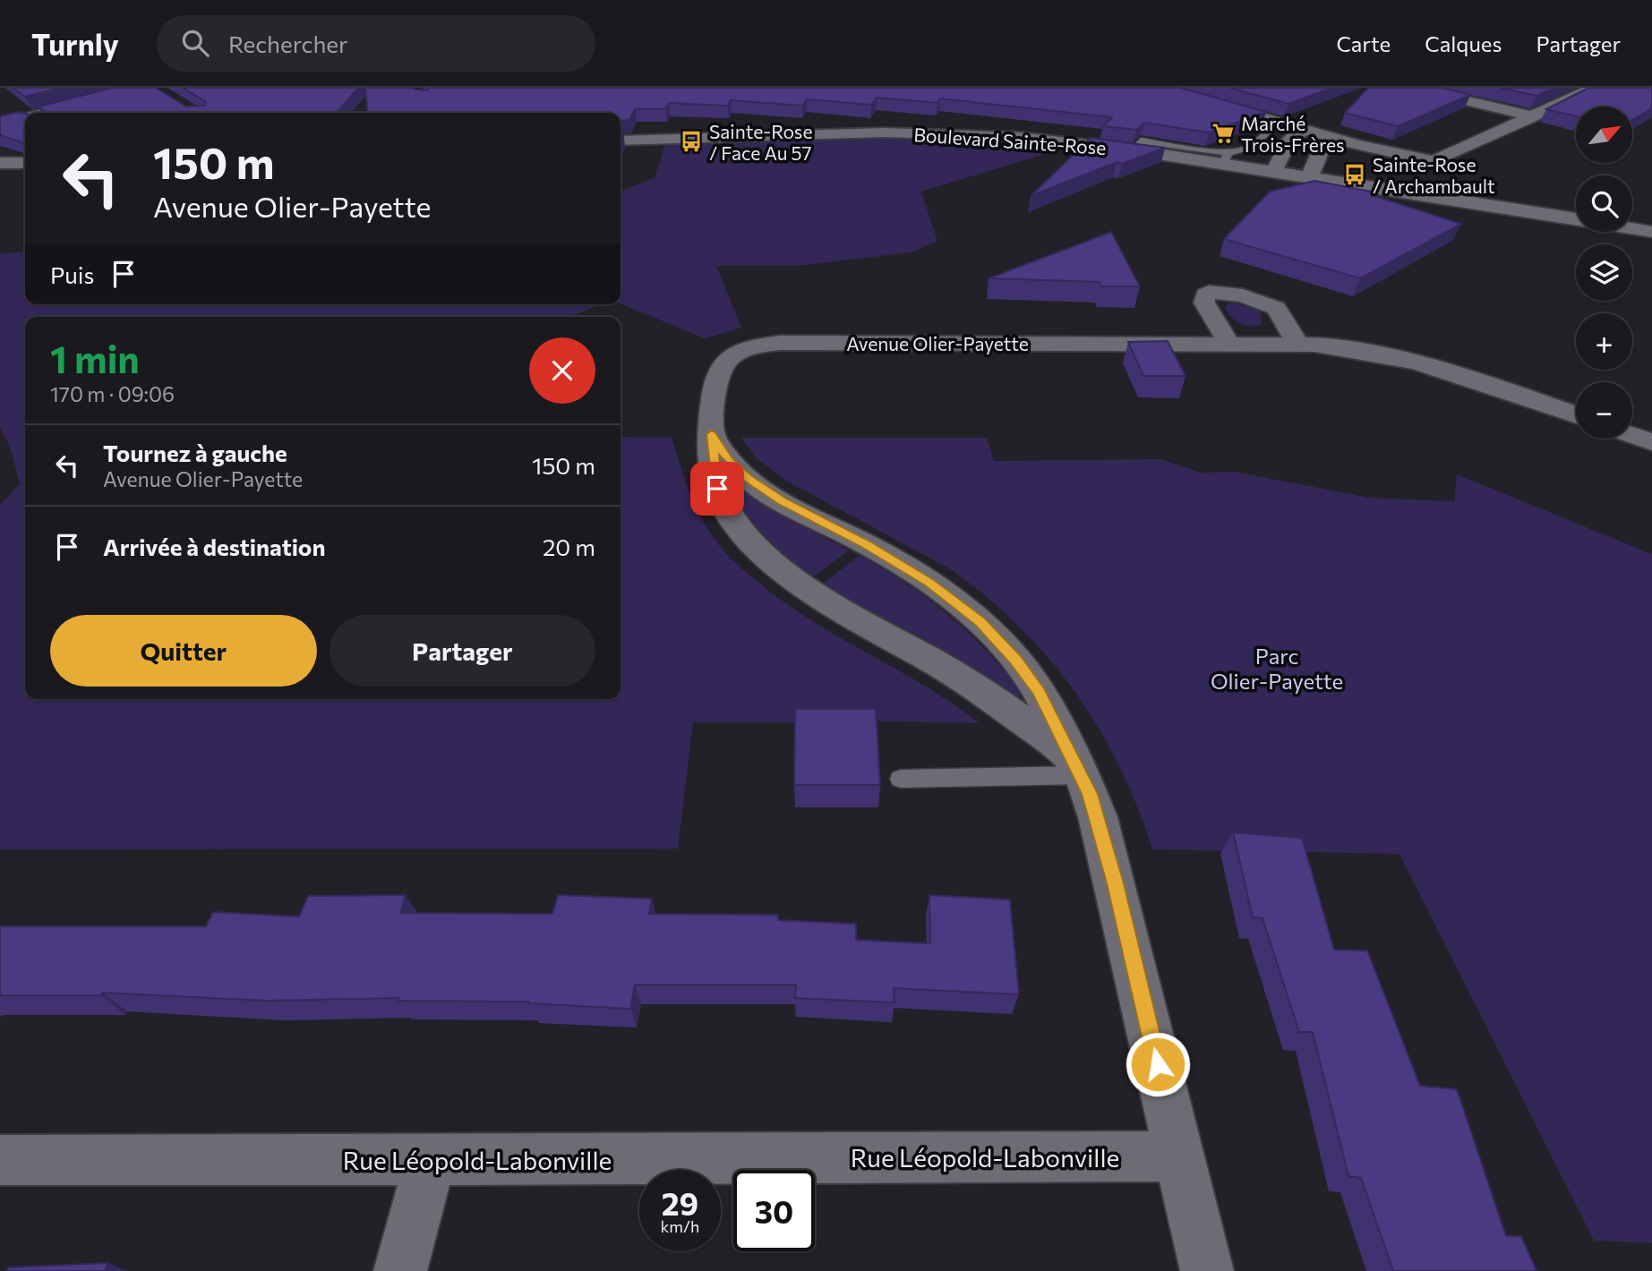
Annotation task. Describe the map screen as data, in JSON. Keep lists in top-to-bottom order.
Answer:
{
  "streets": {
    "street": ["Boulevard Sainte-Rose", "Avenue Olier-Payette", "Rue Léopold-Labonville"]
  },
  "parks": ["Parc Olier-Payette"],
  "places": {
    "supermarket": ["Marché Trois-Frères"],
    "bus stop": ["Sainte-Rose / Face Au 57", "Sainte-Rose / Archambault"]
  },
  "north": "top right",
  "page": {
    "header": "Turnly",
    "search": "Rechercher",
    "nav": ["Carte", "Calques", "Partager"],
    "map_buttons": ["+", "−"],
    "turn": ["150 m", "Avenue Olier-Payette"],
    "then": "Puis",
    "heading": ["1 min", "170 m · 09:06"],
    "list": [
      {
        "name": "Tournez à gauche",
        "note": "Avenue Olier-Payette",
        "value": "150 m"
      },
      {
        "name": "Arrivée à destination",
        "value": "20 m"
      }
    ],
    "buttons": ["Quitter", "Partager"],
    "speed": "29 km/h",
    "limit": "30"
  }
}
